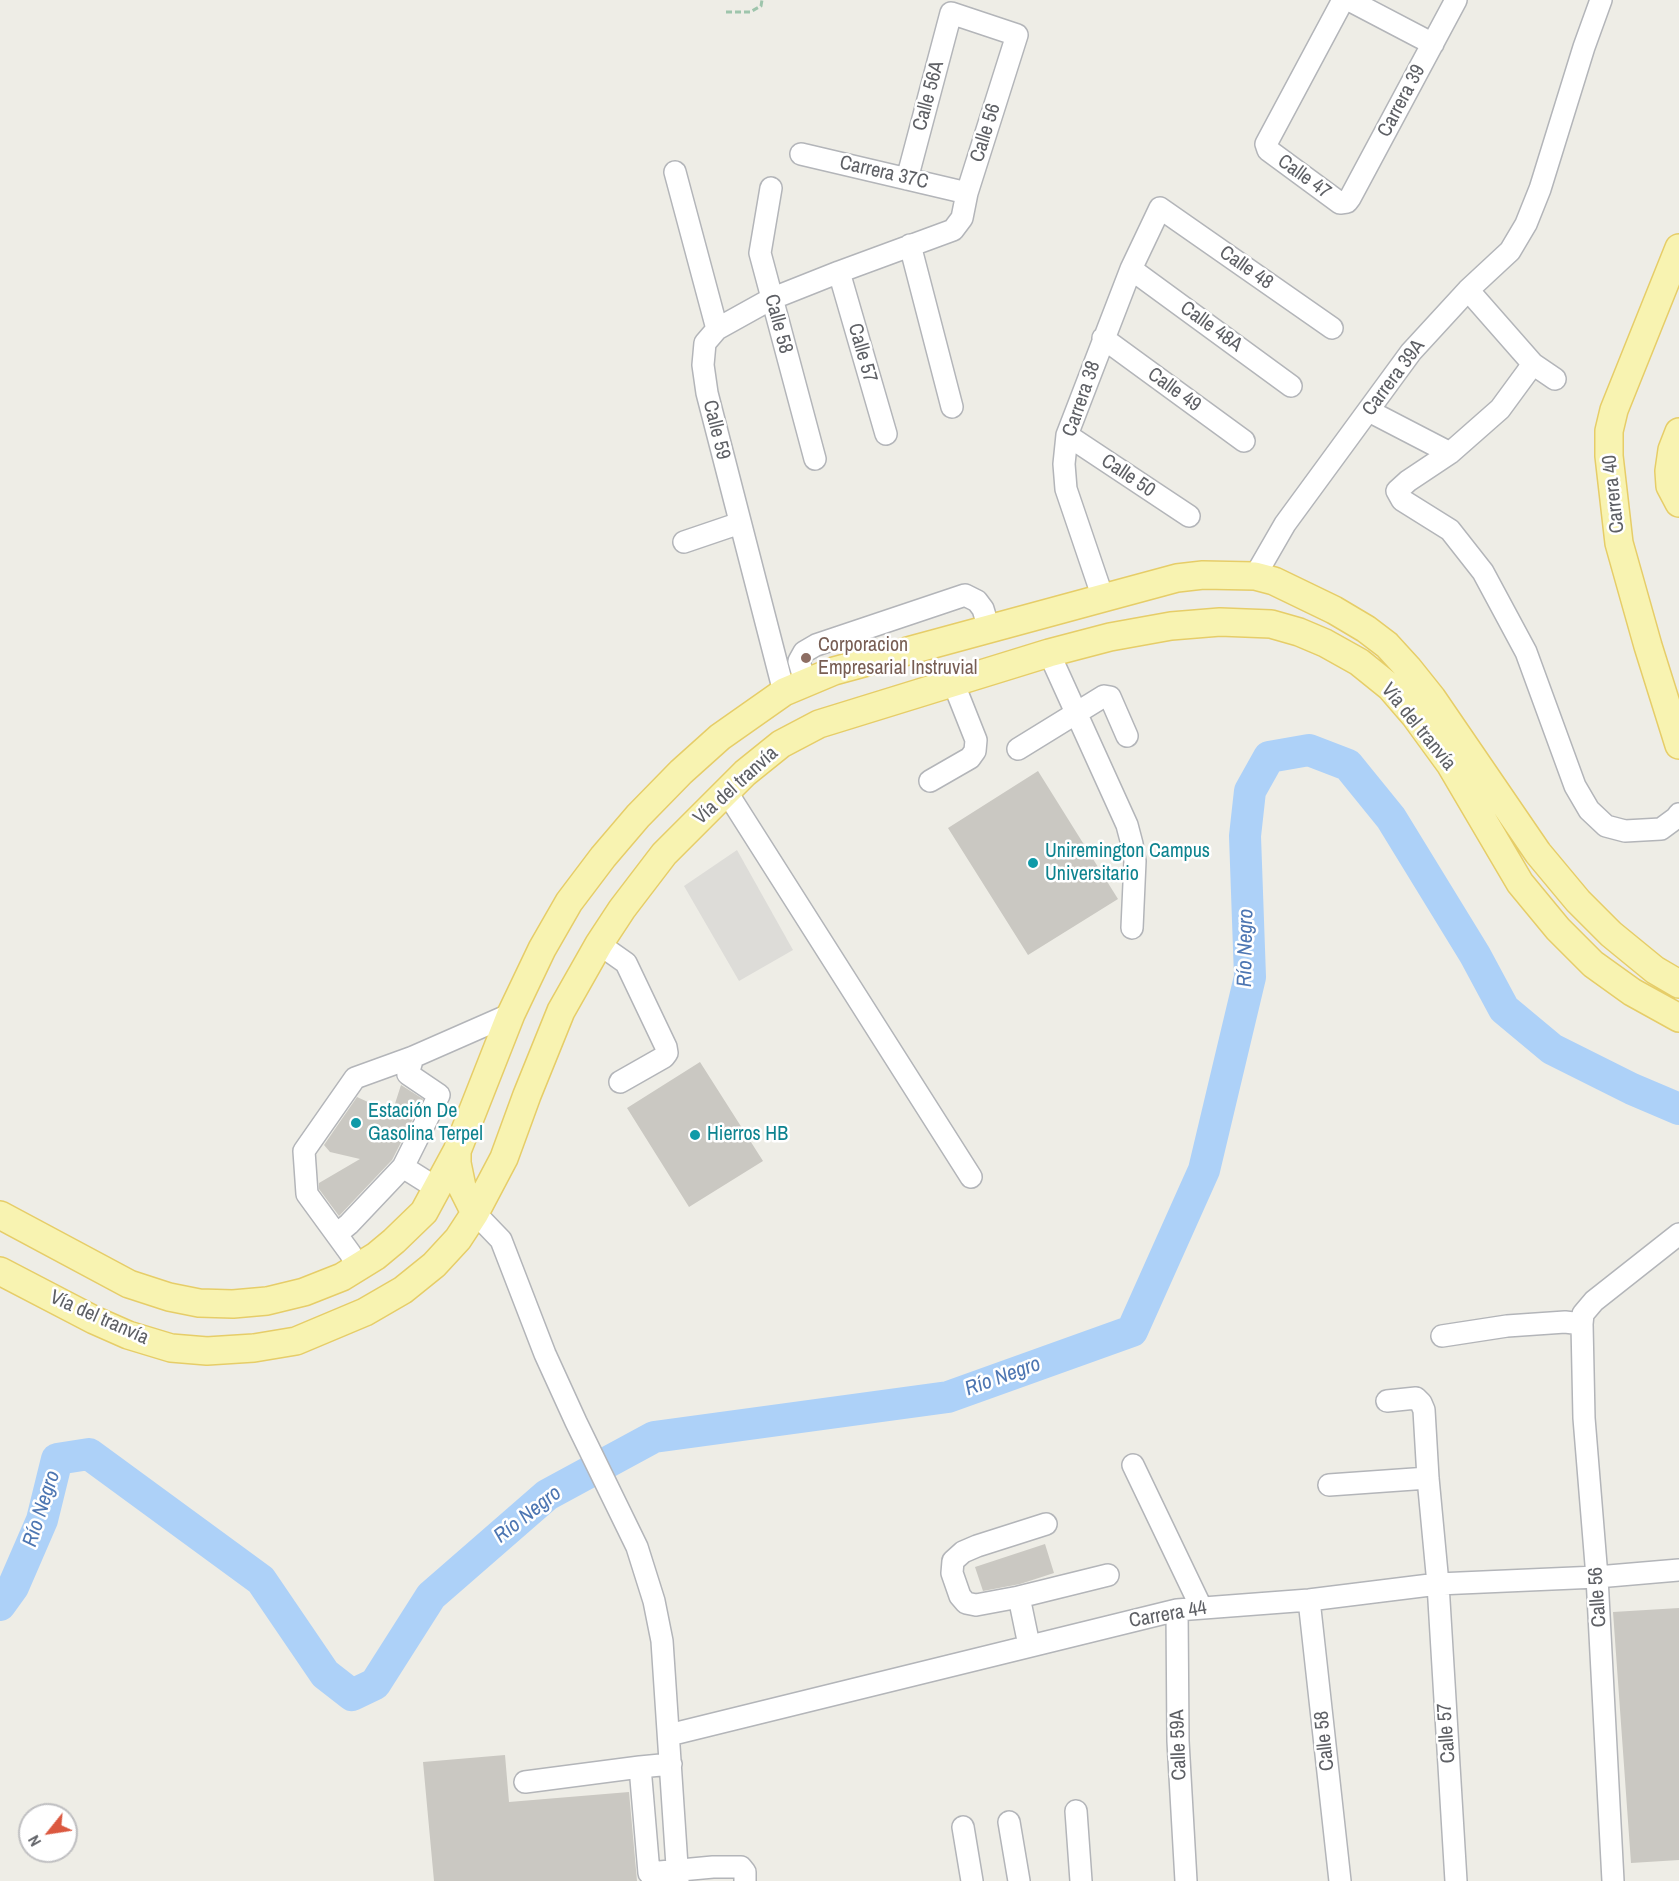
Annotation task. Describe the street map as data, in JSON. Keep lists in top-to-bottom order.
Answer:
{
  "streets": {
    "main road": ["Carrera 40", "Vía del tranvía"],
    "street": [
      "Calle 56A",
      "Carrera 39",
      "Calle 56",
      "Carrera 37C",
      "Calle 47",
      "Calle 48",
      "Calle 58",
      "Calle 48A",
      "Calle 57",
      "Carrera 39A",
      "Calle 49",
      "Carrera 38",
      "Calle 59",
      "Calle 50",
      "Carrera 44",
      "Calle 59A"
    ]
  },
  "crossings": [
    ["Calle 56A", "Calle 56"],
    ["Calle 56A", "Carrera 37C"],
    ["Carrera 39", "Calle 47"],
    ["Calle 56", "Carrera 37C"],
    ["Calle 56", "Carrera 44"],
    ["Calle 48", "Carrera 38"],
    ["Calle 58", "Carrera 44"],
    ["Calle 48A", "Carrera 38"],
    ["Calle 57", "Carrera 44"],
    ["Carrera 39A", "Vía del tranvía"],
    ["Calle 49", "Carrera 38"],
    ["Carrera 38", "Calle 50"],
    ["Carrera 38", "Vía del tranvía"],
    ["Calle 59", "Vía del tranvía"],
    ["Carrera 44", "Calle 59A"]
  ],
  "water": ["Río Negro"],
  "places": [
    "Corporacion Empresarial Instruvial",
    "Uniremington Campus Universitario",
    "Estación De Gasolina Terpel",
    "Hierros HB"
  ],
  "north": "bottom left"
}
